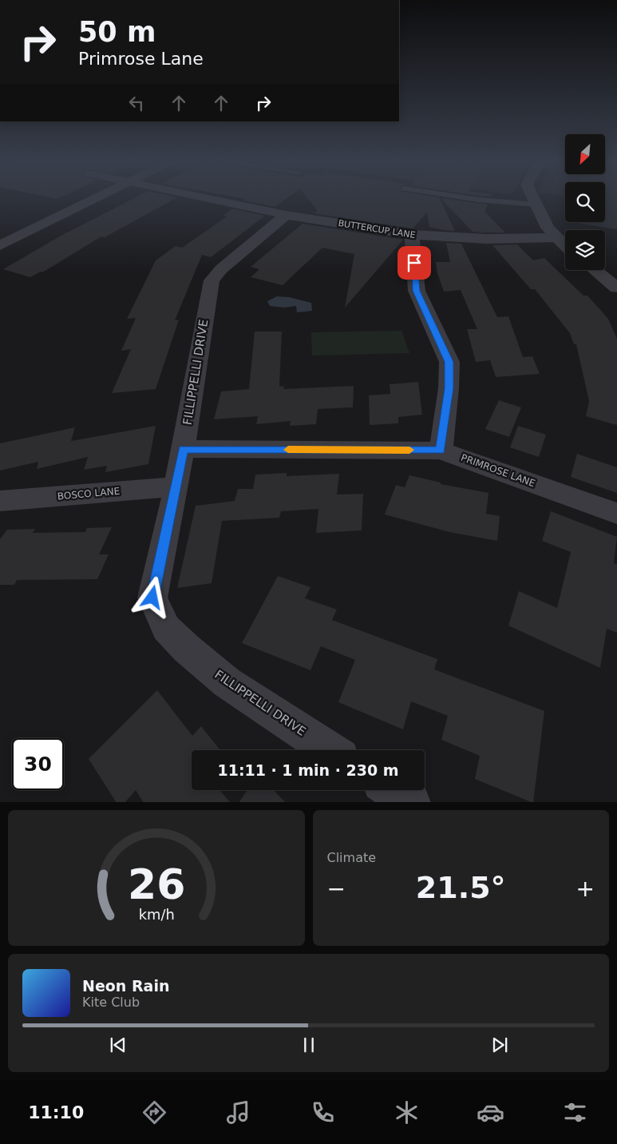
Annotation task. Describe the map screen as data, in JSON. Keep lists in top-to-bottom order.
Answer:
{
  "streets": {
    "street": [
      "BUTTERCUP LANE",
      "FILLIPPELLI DRIVE",
      "PRIMROSE LANE",
      "BOSCO LANE"
    ]
  },
  "crossings": [
    ["BUTTERCUP LANE", "FILLIPPELLI DRIVE"],
    ["FILLIPPELLI DRIVE", "PRIMROSE LANE"],
    ["FILLIPPELLI DRIVE", "BOSCO LANE"]
  ],
  "north": "bottom left",
  "page": {
    "turn": ["50 m", "Primrose Lane"],
    "limit": "30",
    "trip": "11:11 · 1 min · 230 m",
    "tile": "Climate",
    "heat": ["−", "21.5°", "+"],
    "song": ["Neon Rain", "Kite Club"],
    "tabs": "11:10",
    "gauge": ["26", "km/h"]
  }
}
